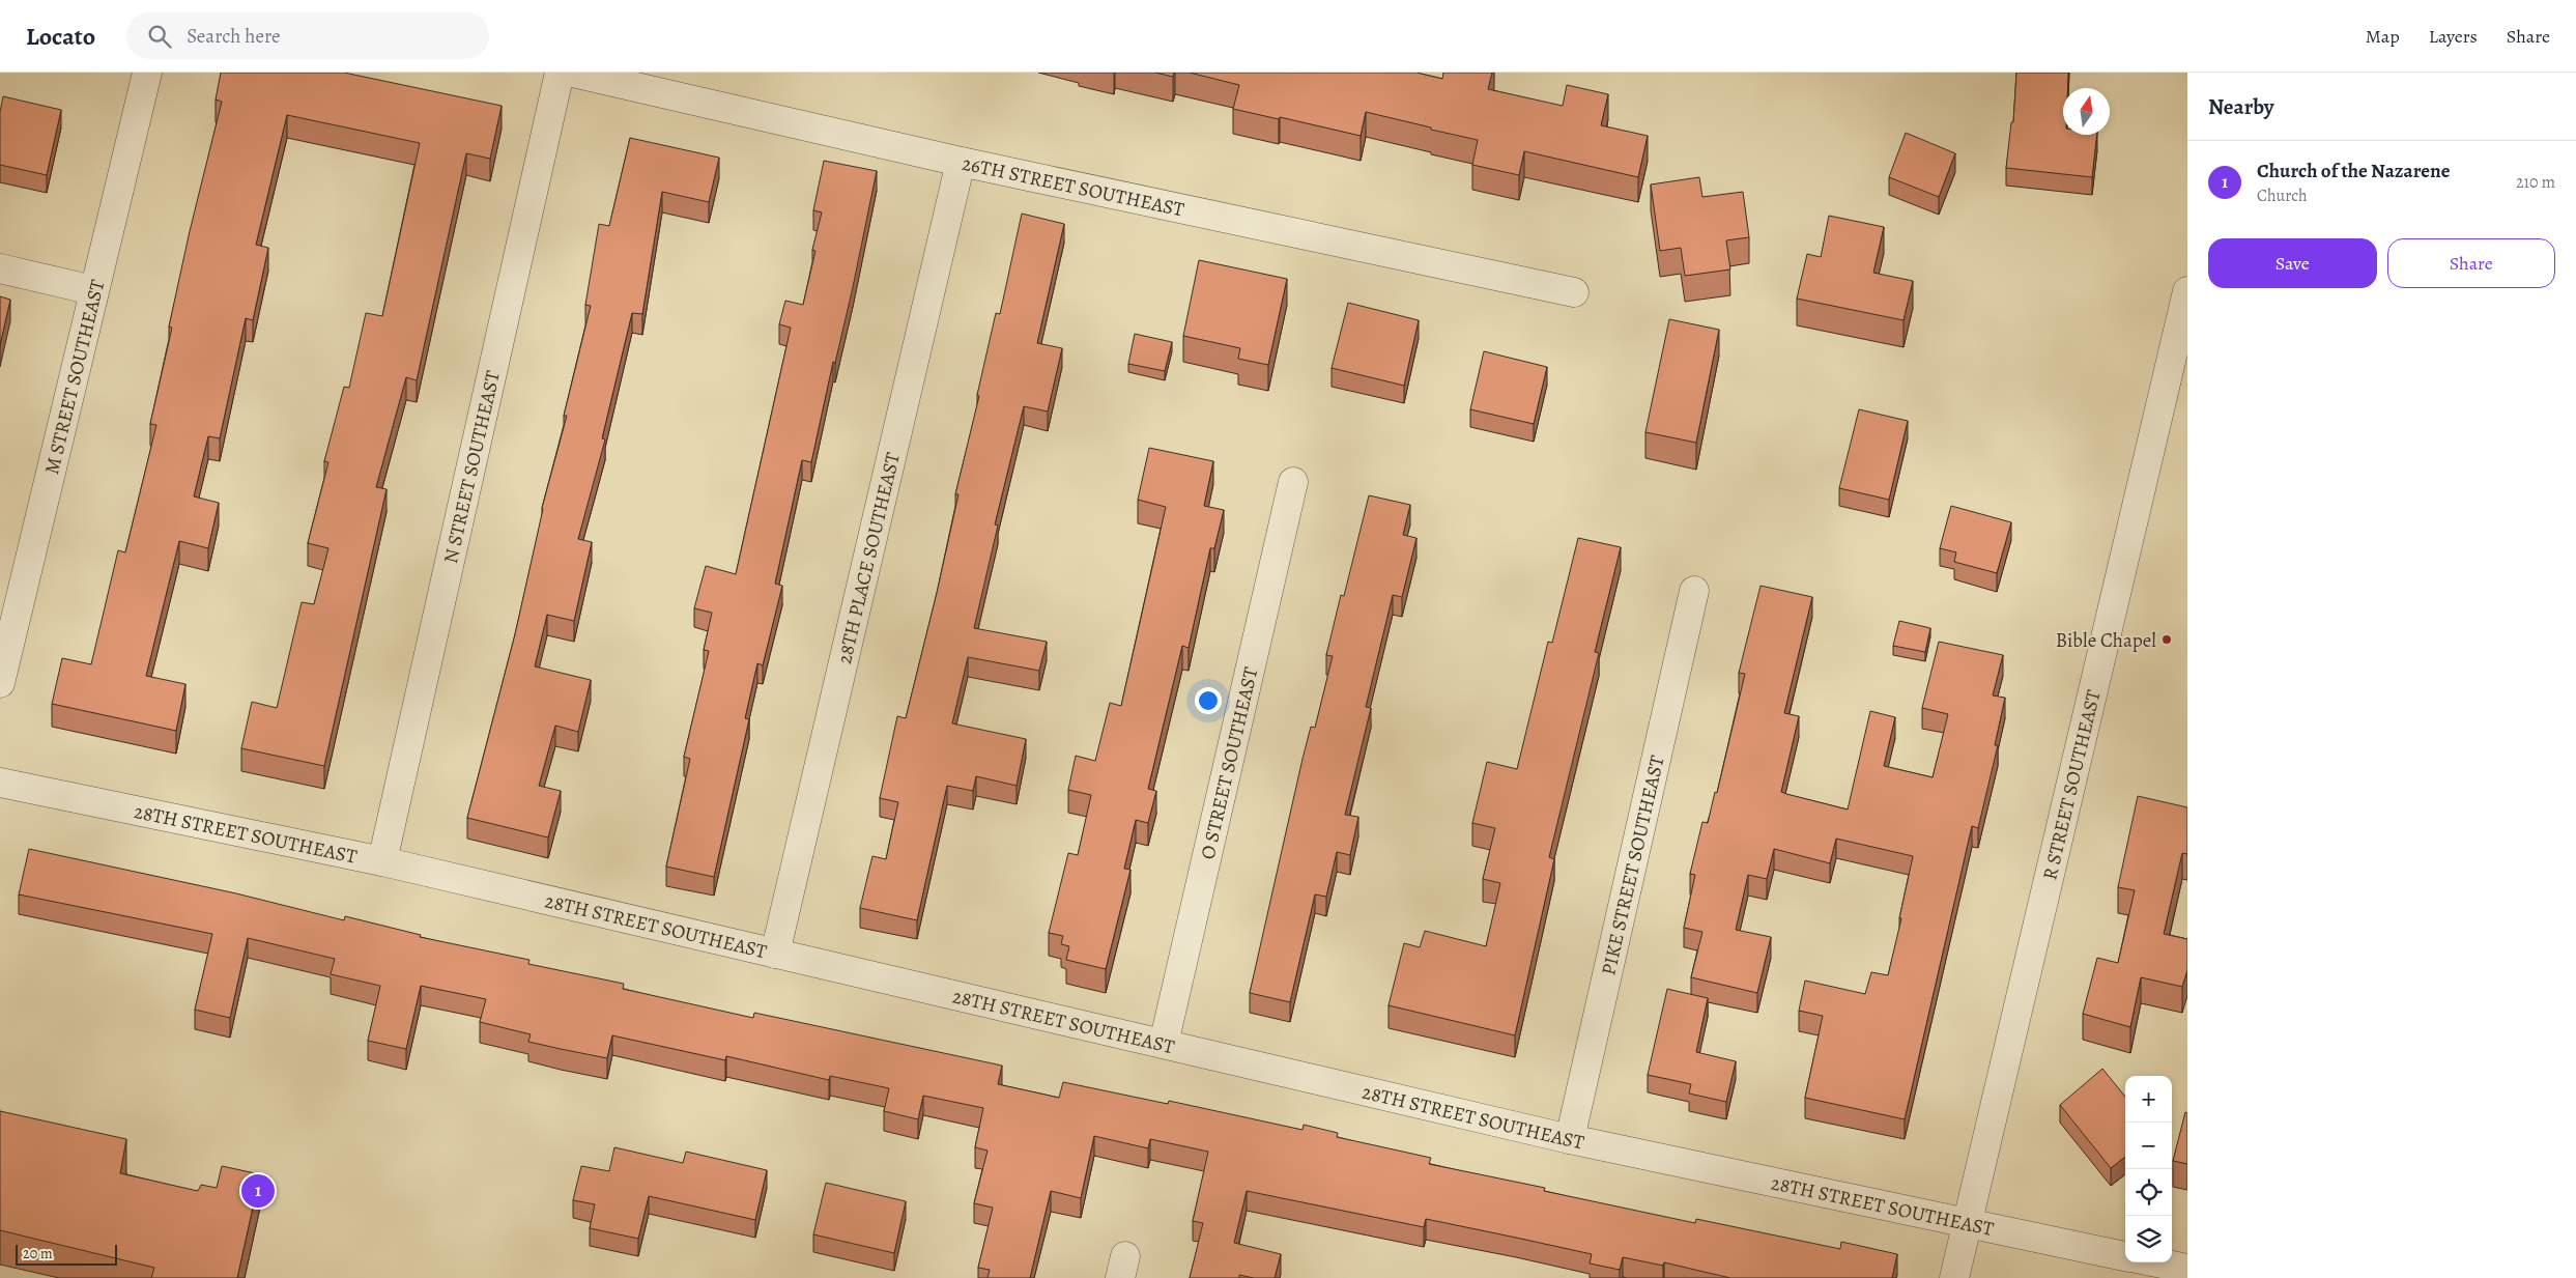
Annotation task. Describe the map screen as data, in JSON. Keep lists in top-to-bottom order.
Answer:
{
  "streets": {
    "street": [
      "26TH STREET SOUTHEAST",
      "M STREET SOUTHEAST",
      "N STREET SOUTHEAST",
      "28TH PLACE SOUTHEAST",
      "O STREET SOUTHEAST",
      "R STREET SOUTHEAST",
      "28TH STREET SOUTHEAST",
      "PIKE STREET SOUTHEAST"
    ]
  },
  "crossings": [
    ["26TH STREET SOUTHEAST", "28TH PLACE SOUTHEAST"],
    ["N STREET SOUTHEAST", "28TH STREET SOUTHEAST"],
    ["28TH PLACE SOUTHEAST", "28TH STREET SOUTHEAST"],
    ["O STREET SOUTHEAST", "28TH STREET SOUTHEAST"],
    ["R STREET SOUTHEAST", "28TH STREET SOUTHEAST"],
    ["28TH STREET SOUTHEAST", "PIKE STREET SOUTHEAST"]
  ],
  "places": ["Bible Chapel"],
  "scale_bar": "20 m",
  "north": "top",
  "page": {
    "header": "Locato",
    "search": "Search here",
    "nav": ["Map", "Layers", "Share"],
    "heading": "Nearby",
    "list": [
      {
        "mark": "1",
        "name": "Church of the Nazarene",
        "note": "Church",
        "value": "210 m"
      }
    ],
    "buttons": ["Save", "Share"],
    "map_buttons": ["+", "−"],
    "pins": "1",
    "scale": "20 m"
  }
}
